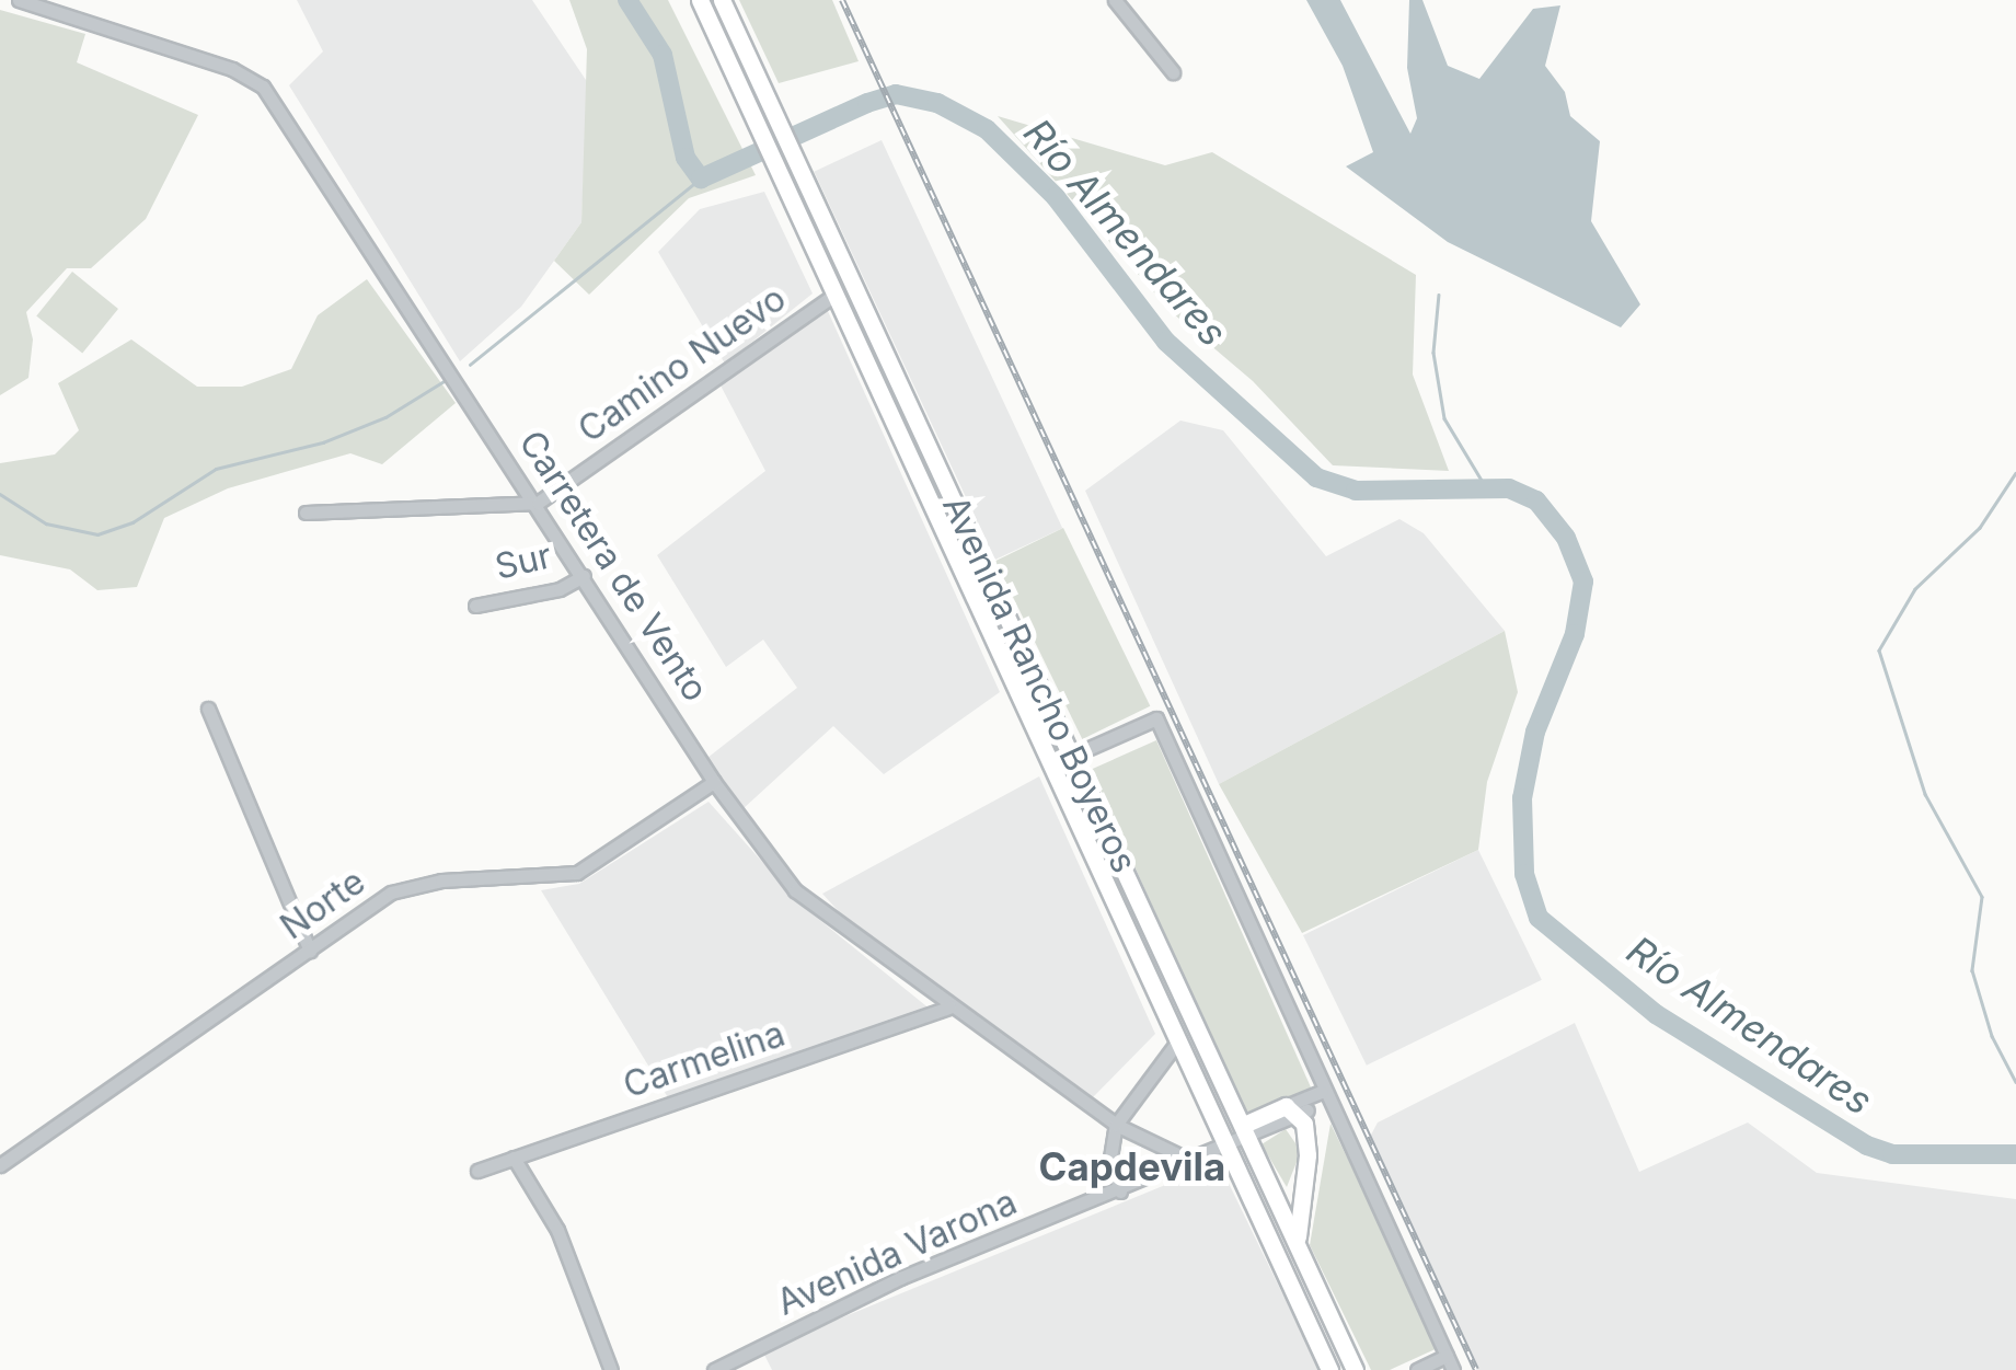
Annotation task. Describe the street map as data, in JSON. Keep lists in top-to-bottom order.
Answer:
{
  "streets": {
    "highway": ["Avenida Rancho Boyeros"],
    "street": [
      "Camino Nuevo",
      "Sur",
      "Carretera de Vento",
      "Norte",
      "Carmelina",
      "Avenida Varona"
    ]
  },
  "crossings": [
    ["Camino Nuevo", "Carretera de Vento"],
    ["Camino Nuevo", "Avenida Rancho Boyeros"],
    ["Sur", "Carretera de Vento"],
    ["Carretera de Vento", "Norte"],
    ["Carretera de Vento", "Carmelina"],
    ["Carretera de Vento", "Avenida Varona"],
    ["Avenida Rancho Boyeros", "Avenida Varona"]
  ],
  "districts": ["Capdevila"],
  "water": ["Río Almendares"]
}
